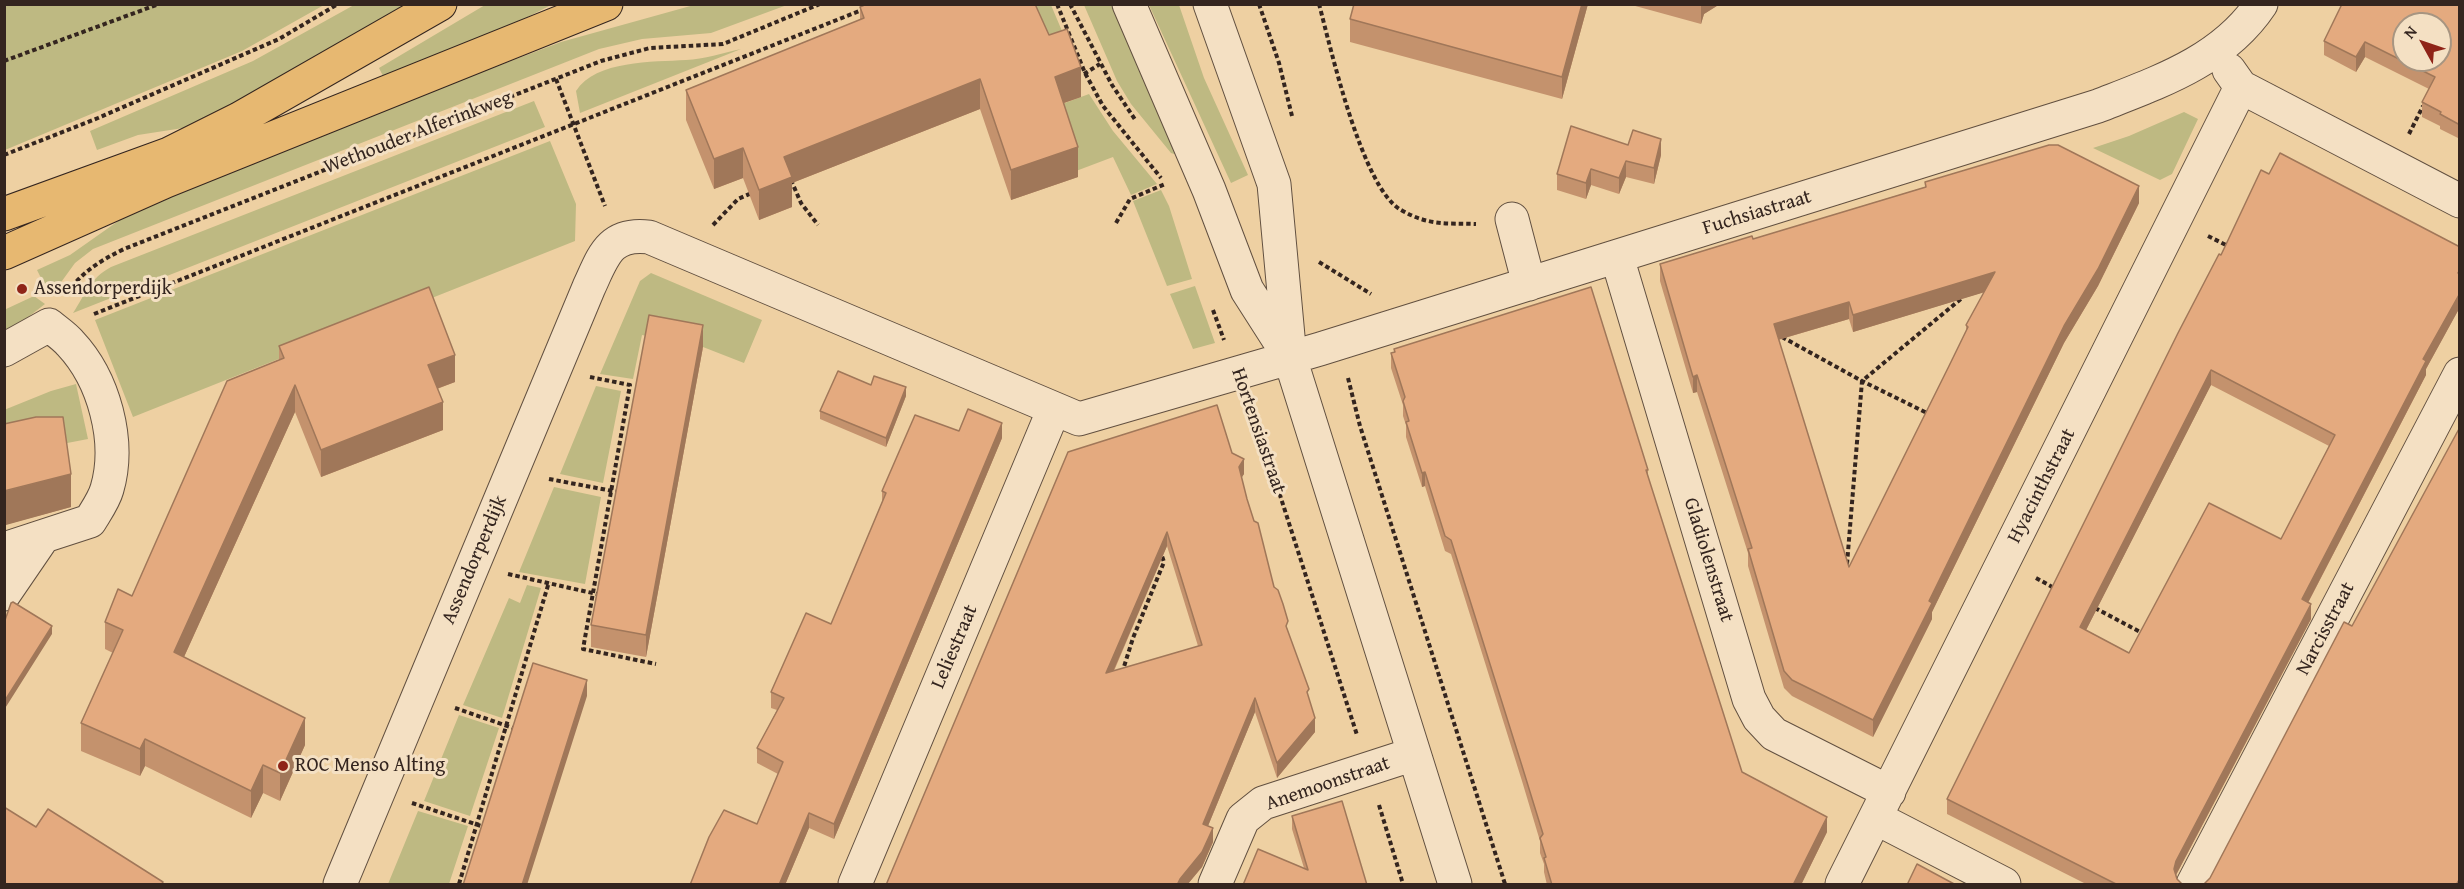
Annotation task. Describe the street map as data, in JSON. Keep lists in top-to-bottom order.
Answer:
{
  "streets": {
    "street": [
      "Fuchsiastraat",
      "Hyacinthstraat",
      "Assendorperdijk",
      "Gladiolenstraat",
      "Narcisstraat",
      "Leliestraat",
      "Anemoonstraat"
    ],
    "path": ["Wethouder Alferinkweg", "Hortensiastraat"]
  },
  "crossings": [
    ["Fuchsiastraat", "Gladiolenstraat"],
    ["Hortensiastraat", "Anemoonstraat"],
    ["Hyacinthstraat", "Gladiolenstraat"]
  ],
  "places": ["Assendorperdijk", "ROC Menso Alting"],
  "north": "top left"
}
